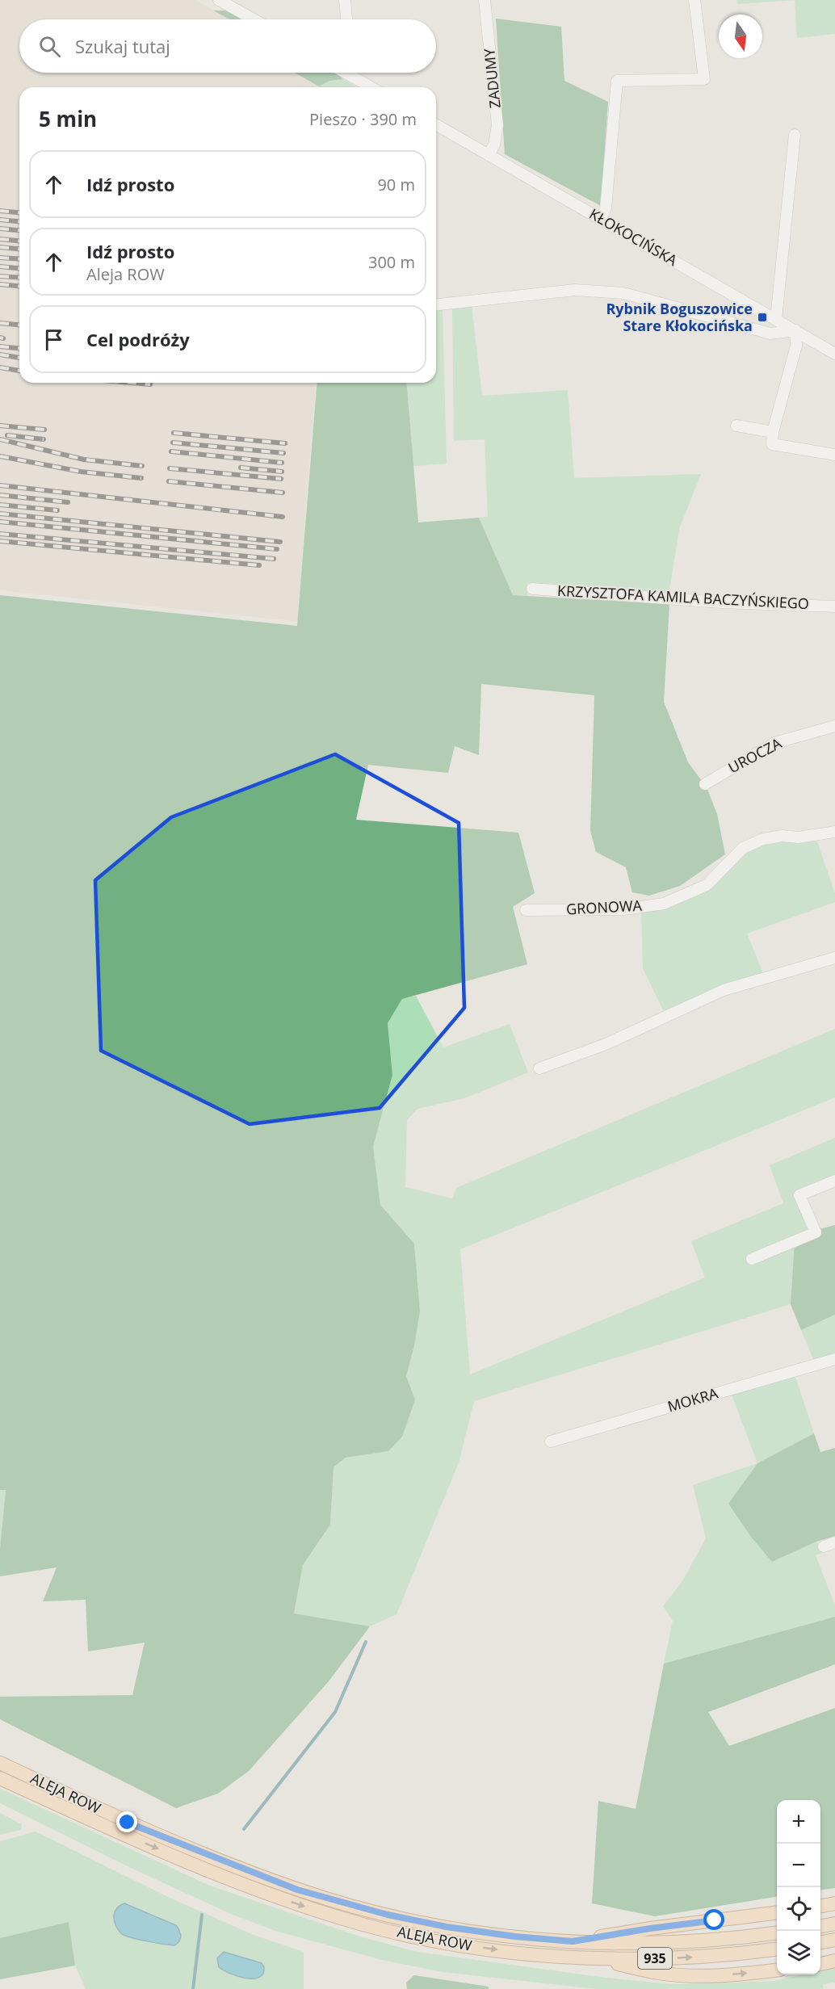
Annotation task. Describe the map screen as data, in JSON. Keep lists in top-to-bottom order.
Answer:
{
  "streets": {
    "main road": ["ALEJA ROW", "935"],
    "street": [
      "ZADUMY",
      "KŁOKOCIŃSKA",
      "KRZYSZTOFA KAMILA BACZYŃSKIEGO",
      "UROCZA",
      "GRONOWA",
      "MOKRA"
    ]
  },
  "crossings": [
    ["ZADUMY", "KŁOKOCIŃSKA"]
  ],
  "places": {
    "transit": ["Rybnik Boguszowice Stare Kłokocińska"]
  },
  "north": "bottom",
  "page": {
    "search": "Szukaj tutaj",
    "heading": ["5 min", "Pieszo · 390 m"],
    "list": [
      ["Idź prosto", "90 m"],
      ["Idź prosto", "Aleja ROW", "300 m"],
      "Cel podróży"
    ],
    "map_buttons": ["+", "−"]
  }
}
